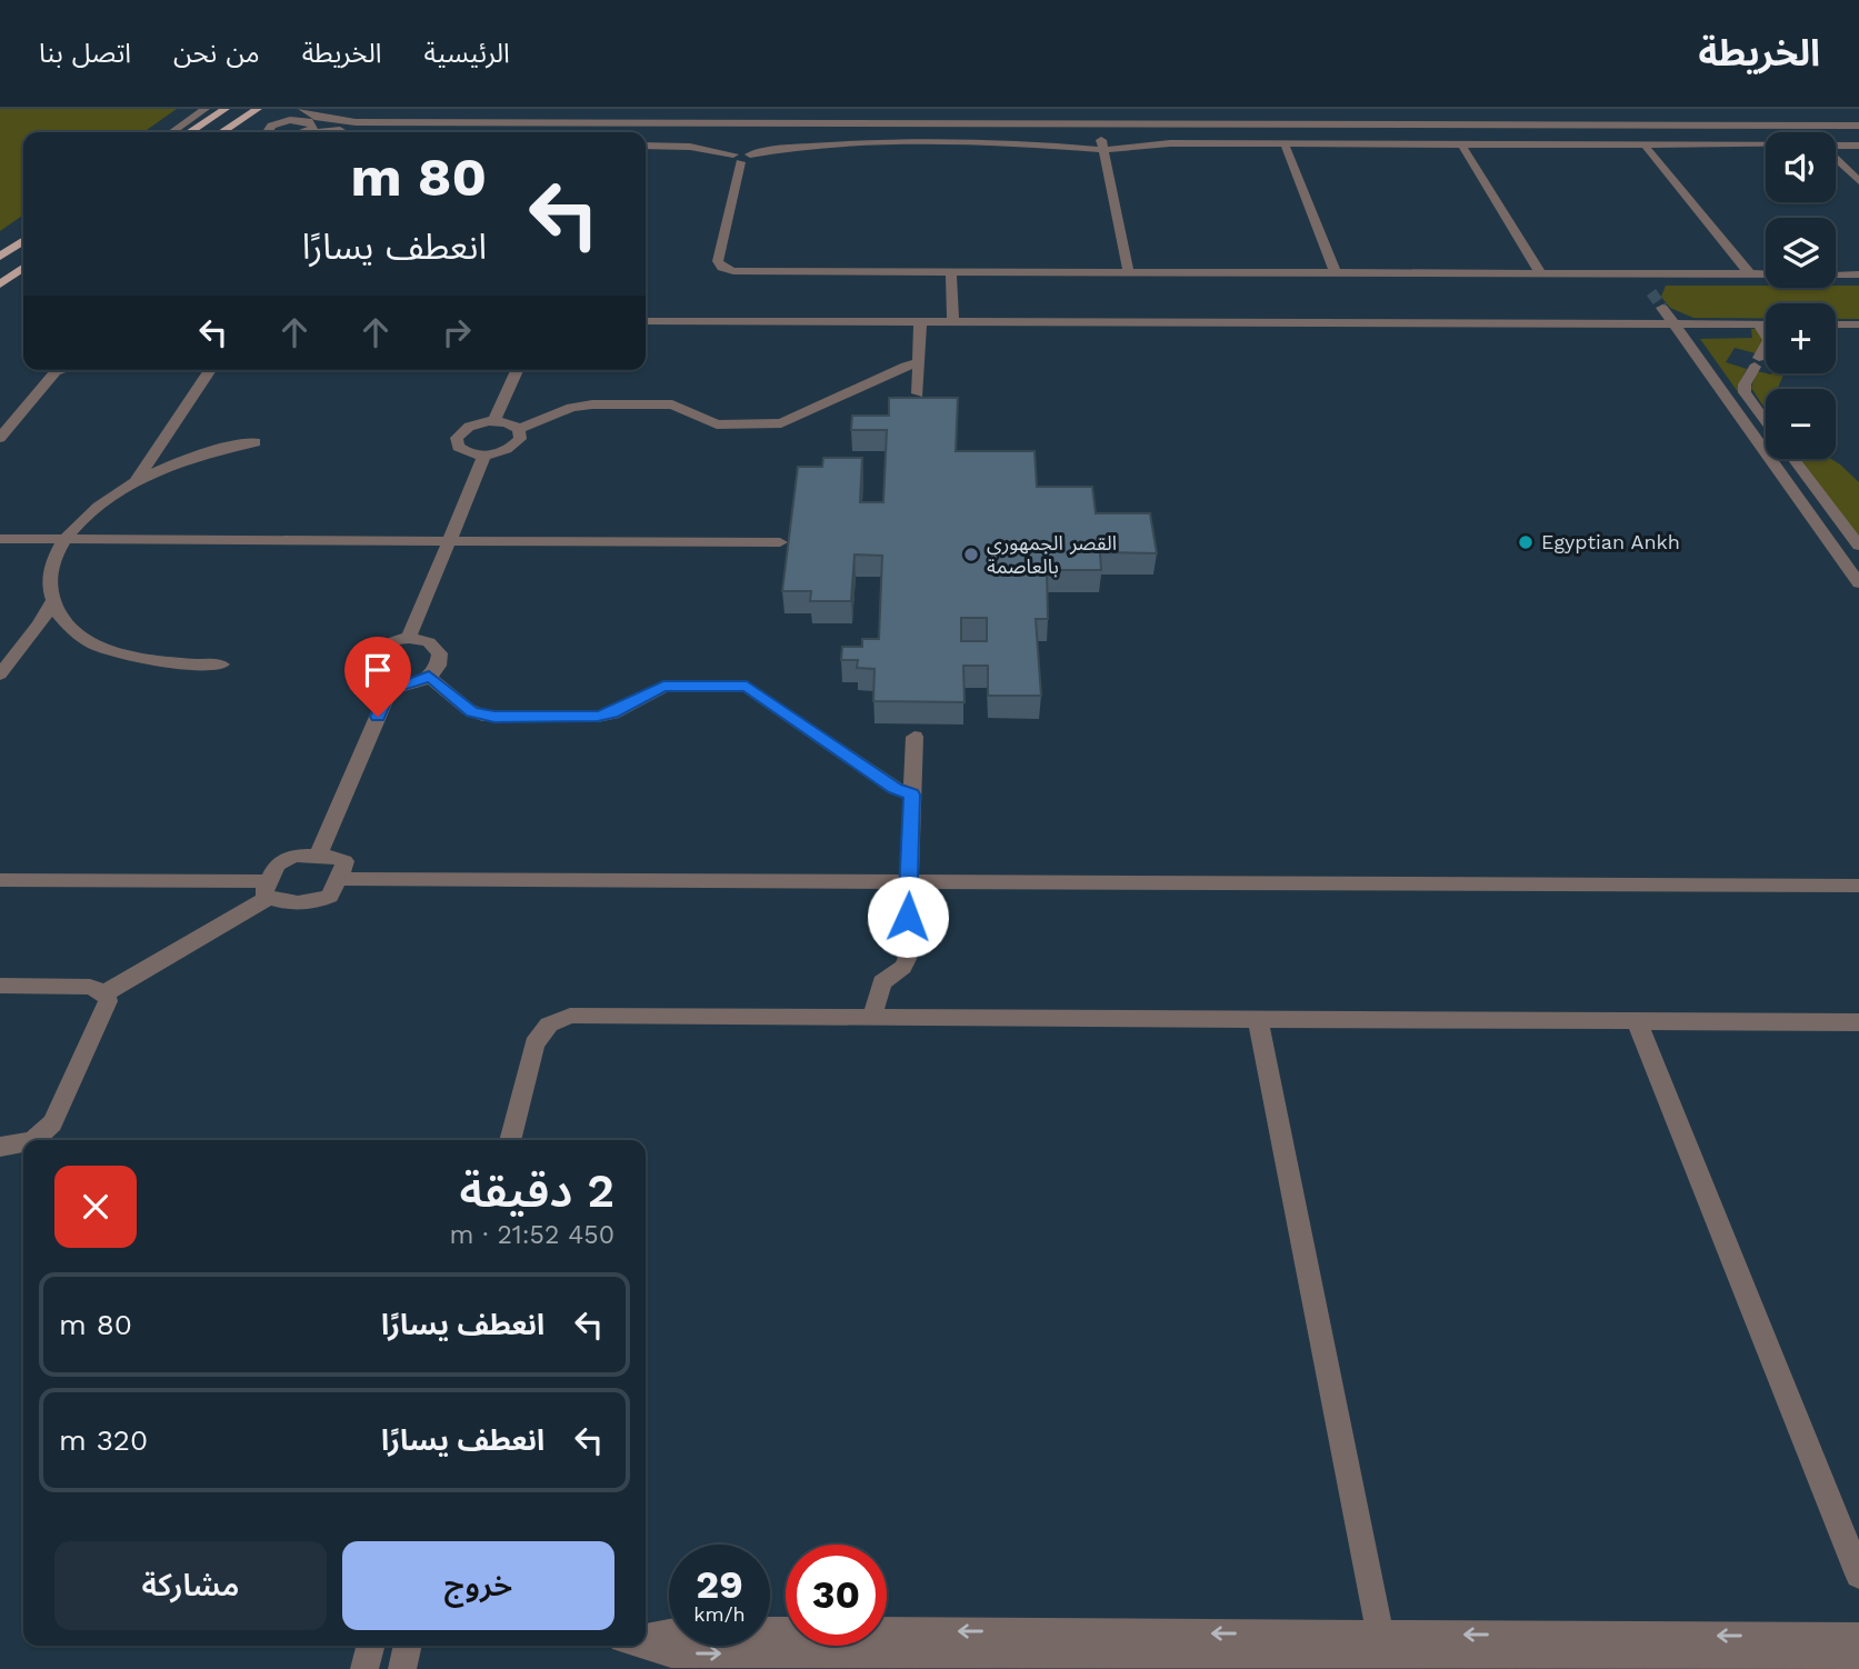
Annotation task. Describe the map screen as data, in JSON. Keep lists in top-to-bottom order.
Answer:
{
  "places": ["Egyptian Ankh", "القصر الجمهوري بالعاصمة"],
  "page": {
    "header": "الخريطة",
    "nav": [
      "الرئيسية",
      "الخريطة",
      "من نحن",
      "اتصل بنا"
    ],
    "map_buttons": ["+", "−"],
    "turn": ["80 m", "انعطف يسارًا"],
    "heading": ["2 دقيقة", "450 m · 21:52"],
    "list": [
      {
        "name": "انعطف يسارًا",
        "value": "80 m"
      },
      {
        "name": "انعطف يسارًا",
        "value": "320 m"
      }
    ],
    "buttons": ["خروج", "مشاركة"],
    "speed": "29 km/h",
    "limit": "30"
  }
}
